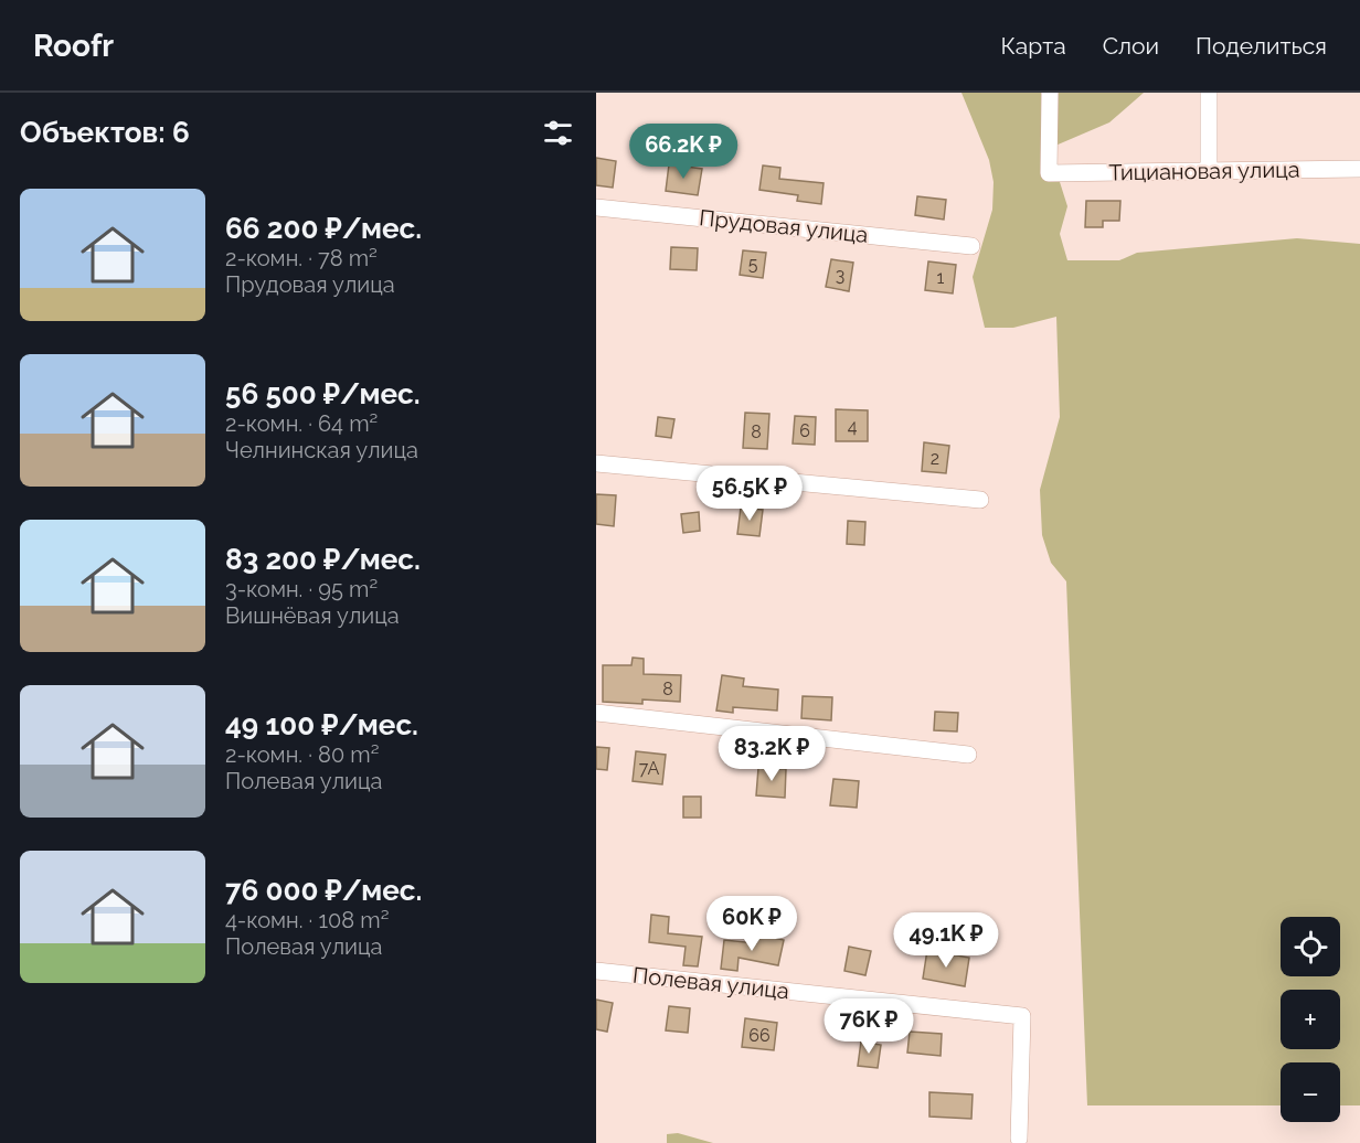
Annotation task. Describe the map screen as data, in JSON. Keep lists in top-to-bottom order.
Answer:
{
  "streets": {
    "street": ["Тициановая улица", "Прудовая улица", "Полевая улица"]
  },
  "house_numbers": [
    "5",
    "3",
    "1",
    "4",
    "6",
    "8",
    "2",
    "8",
    "7А",
    "66"
  ],
  "page": {
    "header": "Roofr",
    "nav": ["Карта", "Слои", "Поделиться"],
    "heading": "Объектов: 6",
    "price": [
      "66.2K ₽",
      "56.5K ₽",
      "83.2K ₽",
      "60K ₽",
      "49.1K ₽",
      "76K ₽"
    ],
    "list": [
      {
        "name": "66 200 ₽/мес.",
        "note": "2-комн. · 78 m² · Прудовая улица"
      },
      {
        "name": "56 500 ₽/мес.",
        "note": "2-комн. · 64 m² · Челнинская улица"
      },
      {
        "name": "83 200 ₽/мес.",
        "note": "3-комн. · 95 m² · Вишнёвая улица"
      },
      {
        "name": "49 100 ₽/мес.",
        "note": "2-комн. · 80 m² · Полевая улица"
      },
      {
        "name": "76 000 ₽/мес.",
        "note": "4-комн. · 108 m² · Полевая улица"
      }
    ],
    "map_buttons": ["+", "−"]
  }
}
